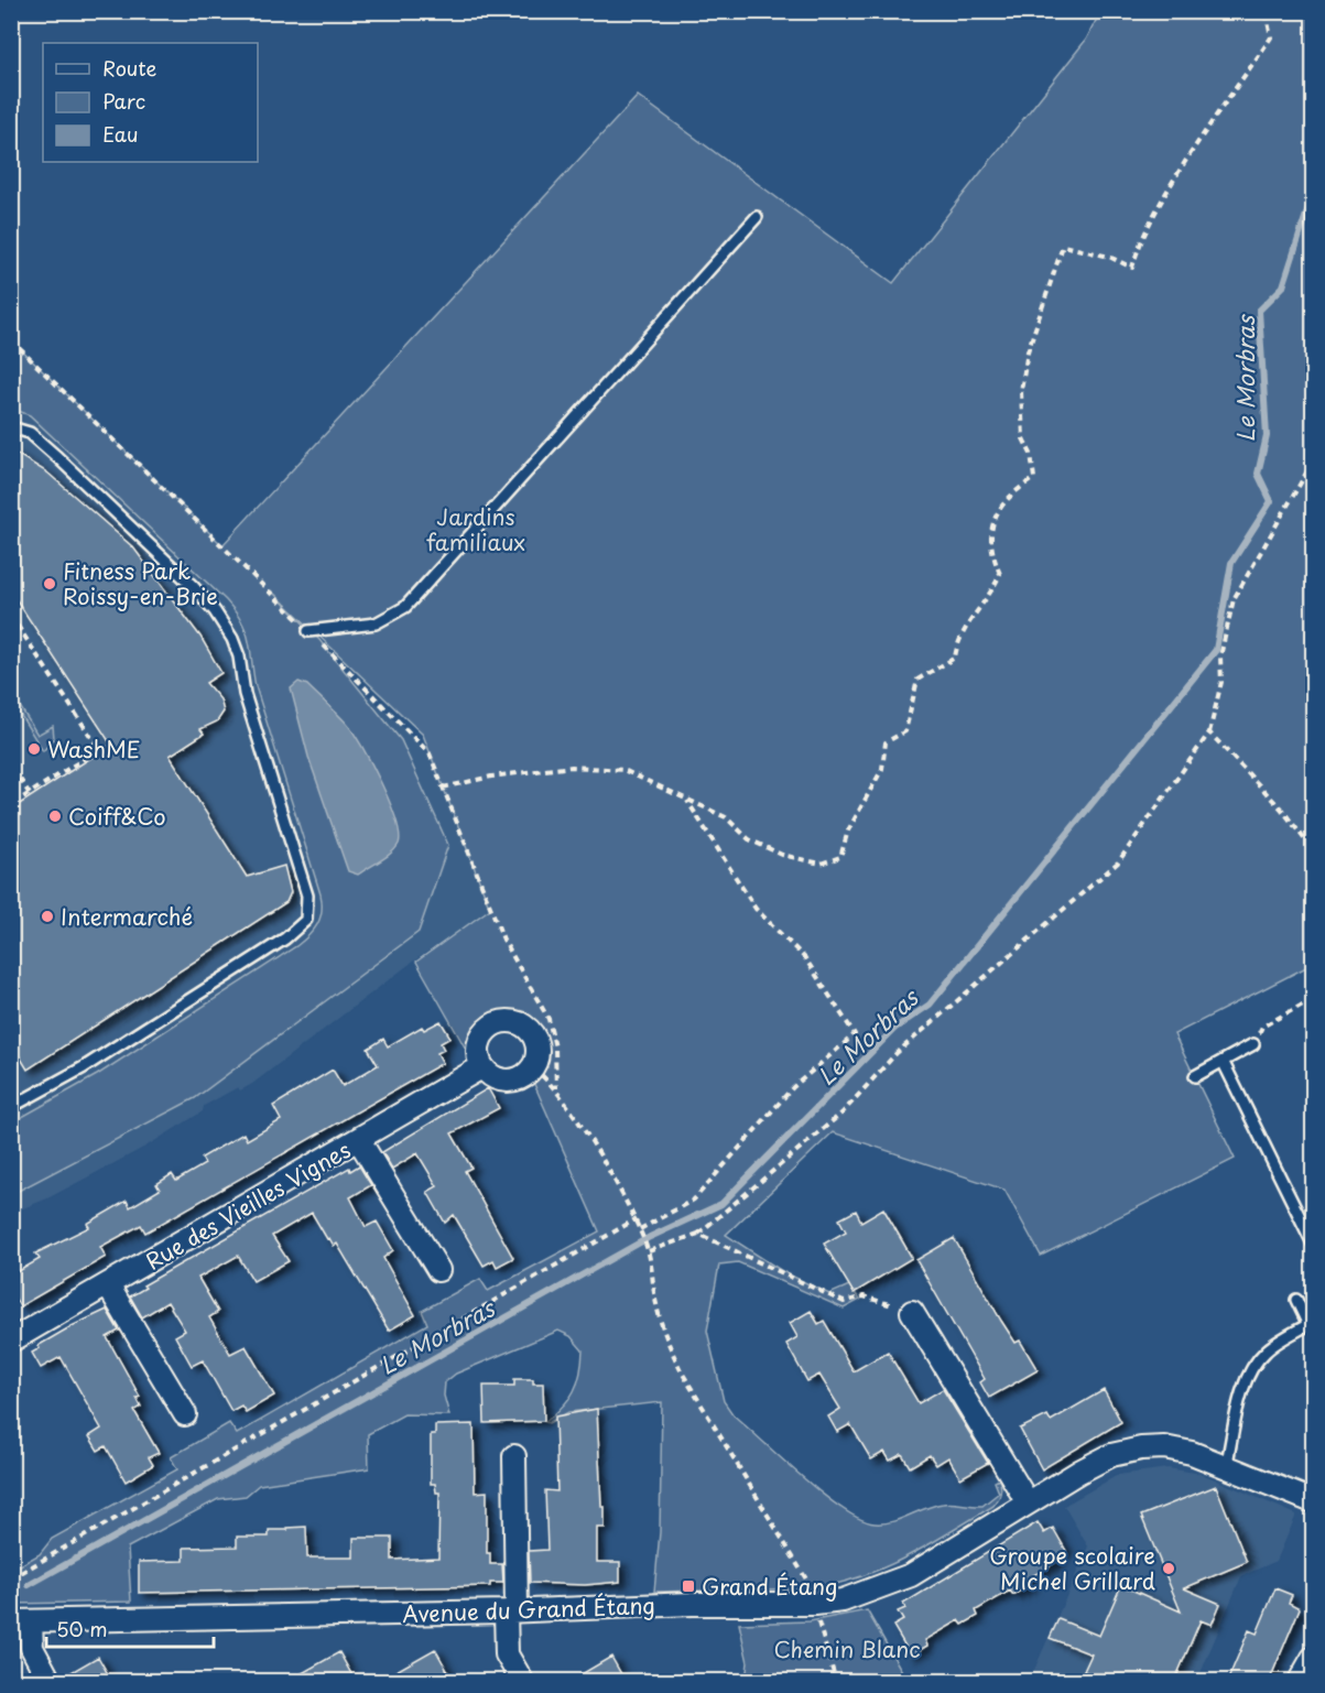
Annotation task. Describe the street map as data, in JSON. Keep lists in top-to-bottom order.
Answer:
{
  "streets": {
    "street": ["Rue des Vieilles Vignes", "Avenue du Grand Étang"]
  },
  "water": ["Le Morbras"],
  "parks": ["Jardins familiaux", "Chemin Blanc"],
  "places": {
    "other": [
      "Fitness Park Roissy-en-Brie",
      "WashME",
      "Coiff&Co",
      "Intermarché",
      "Groupe scolaire Michel Grillard"
    ],
    "transit": ["Grand Étang"]
  },
  "legend": ["Route", "Parc", "Eau"],
  "scale_bar": "50 m"
}
